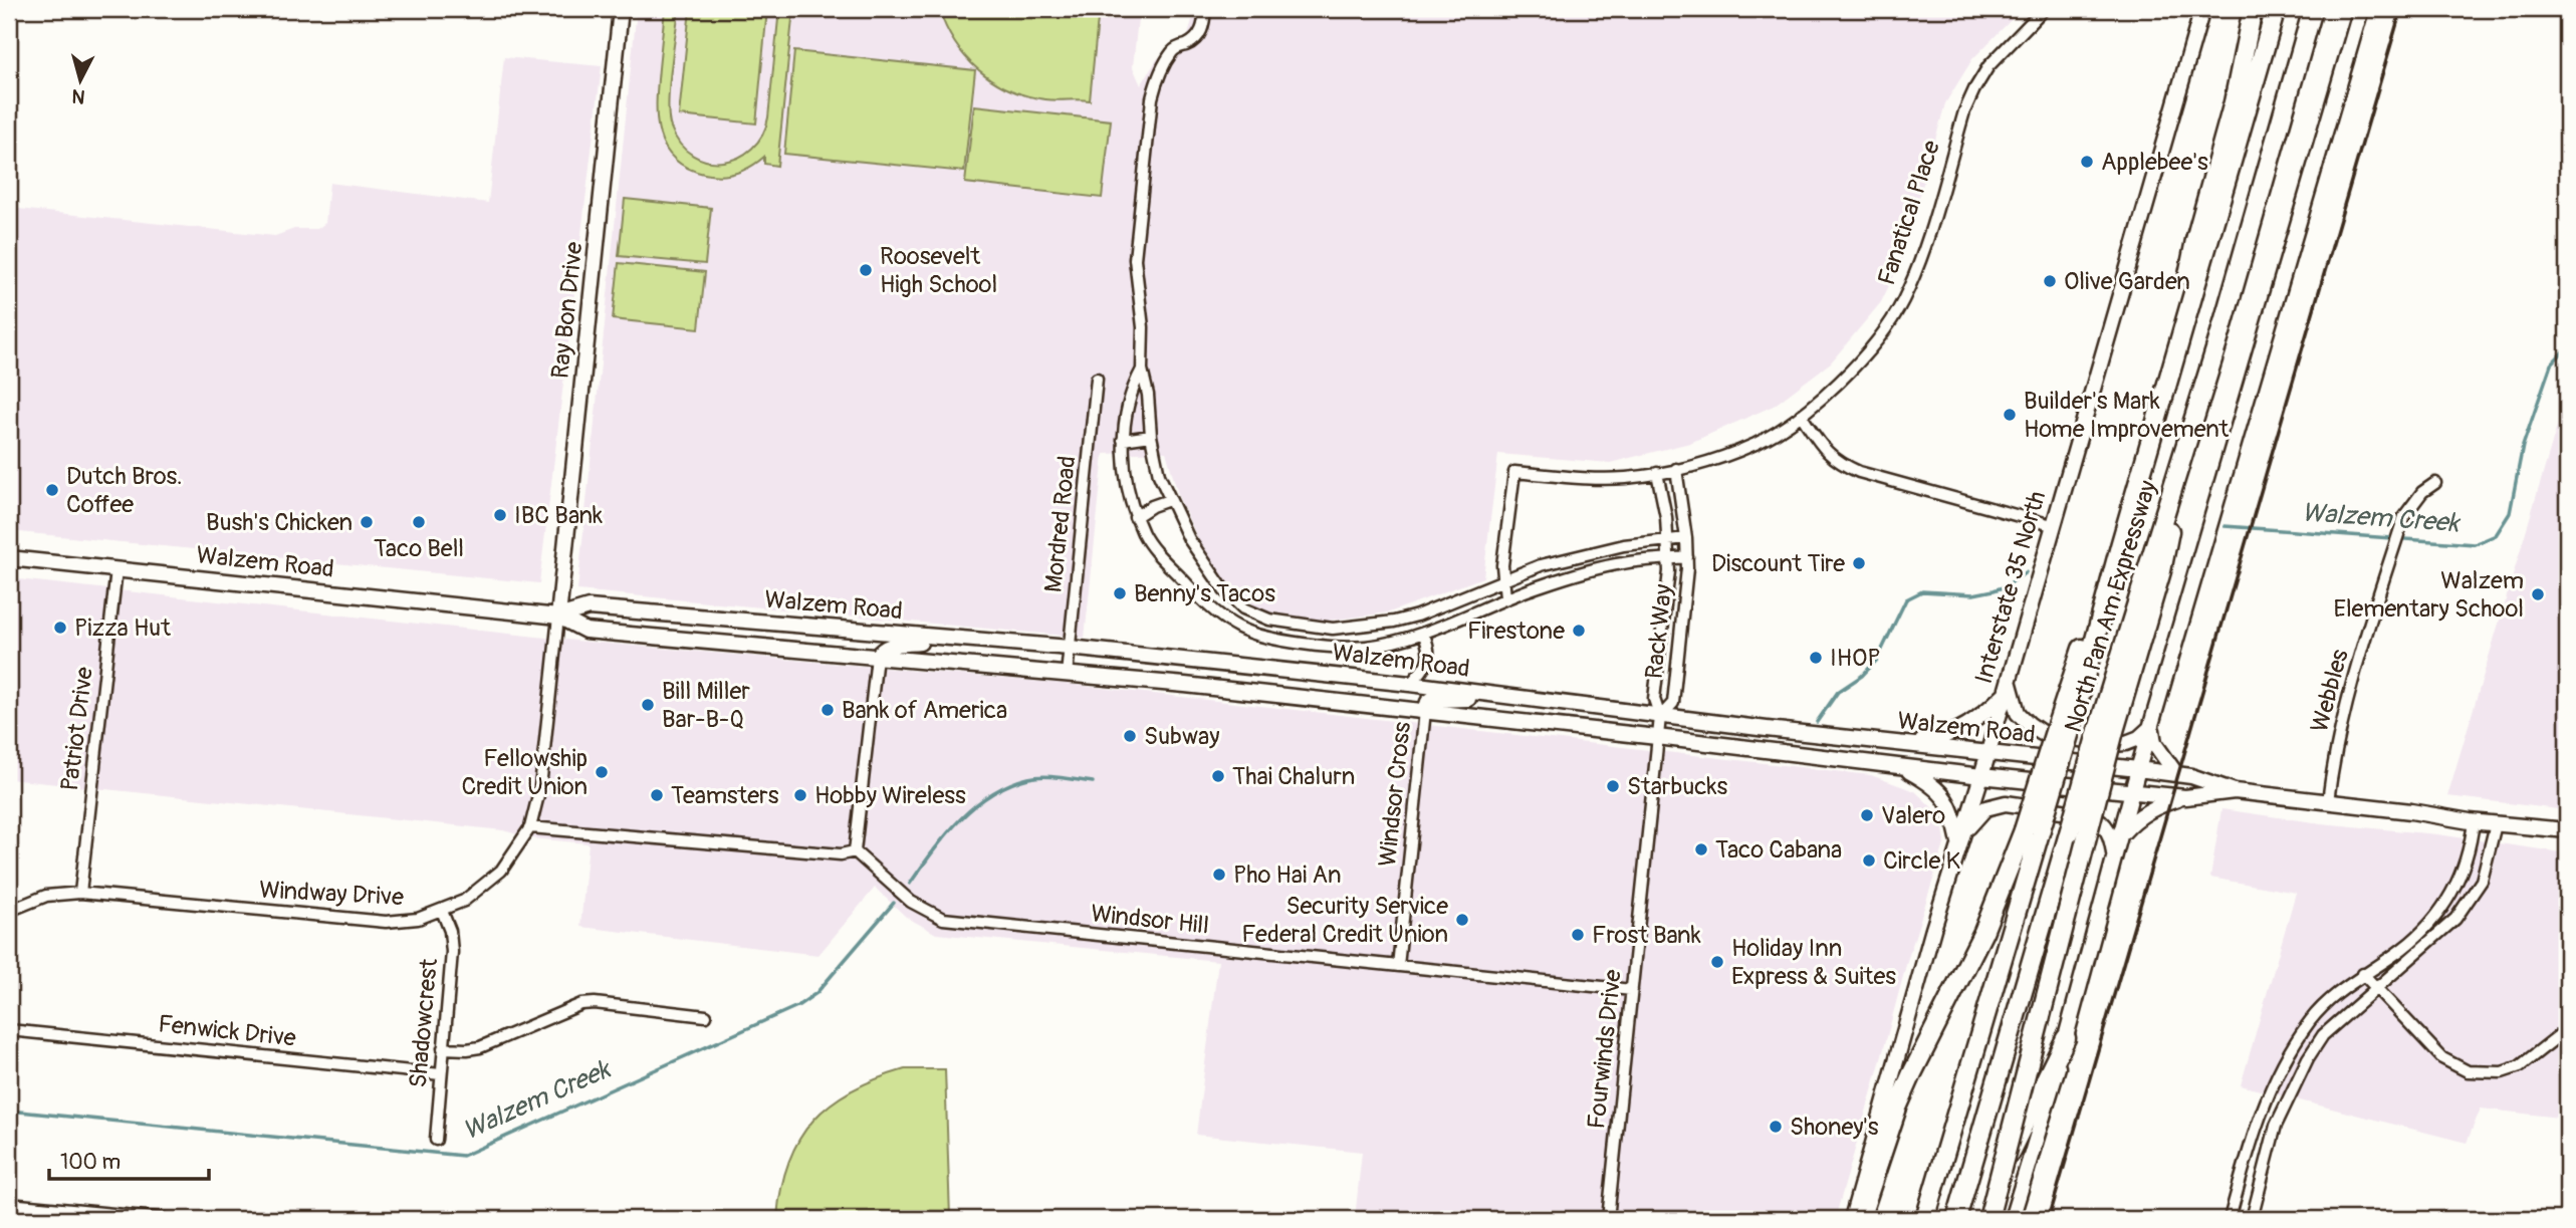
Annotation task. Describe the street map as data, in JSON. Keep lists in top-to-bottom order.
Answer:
{
  "streets": {
    "highway": ["North Pan Am Expressway"],
    "main road": ["Ray Bon Drive", "Walzem Road", "Interstate 35 North"],
    "street": [
      "Fanatical Place",
      "Mordred Road",
      "Rack Way",
      "Webbles",
      "Patriot Drive",
      "Windsor Cross",
      "Windway Drive",
      "Windsor Hill",
      "Shadowcrest",
      "Fenwick Drive",
      "Fourwinds Drive"
    ]
  },
  "crossings": [
    ["Fanatical Place", "Rack Way"],
    ["Ray Bon Drive", "Walzem Road"],
    ["Ray Bon Drive", "Windway Drive"],
    ["Mordred Road", "Walzem Road"],
    ["Walzem Road", "Interstate 35 North"],
    ["Walzem Road", "Rack Way"],
    ["Walzem Road", "Webbles"],
    ["Walzem Road", "Patriot Drive"],
    ["Walzem Road", "Windsor Cross"],
    ["Walzem Road", "Windway Drive"],
    ["Walzem Road", "Fourwinds Drive"],
    ["Rack Way", "Fourwinds Drive"],
    ["Patriot Drive", "Windway Drive"],
    ["Windsor Cross", "Windsor Hill"],
    ["Windway Drive", "Shadowcrest"],
    ["Windsor Hill", "Fourwinds Drive"],
    ["Shadowcrest", "Fenwick Drive"]
  ],
  "water": ["Walzem Creek"],
  "places": [
    "Applebee's",
    "Roosevelt High School",
    "Olive Garden",
    "Builder's Mark Home Improvement",
    "Dutch Bros. Coffee",
    "IBC Bank",
    "Bush's Chicken",
    "Taco Bell",
    "Discount Tire",
    "Benny's Tacos",
    "Walzem Elementary School",
    "Pizza Hut",
    "Firestone",
    "IHOP",
    "Bill Miller Bar-B-Q",
    "Bank of America",
    "Subway",
    "Fellowship Credit Union",
    "Thai Chalurn",
    "Starbucks",
    "Teamsters",
    "Hobby Wireless",
    "Valero",
    "Taco Cabana",
    "Circle K",
    "Pho Hai An",
    "Security Service Federal Credit Union",
    "Frost Bank",
    "Holiday Inn Express & Suites",
    "Shoney's"
  ],
  "scale_bar": "100 m",
  "north": "bottom"
}
